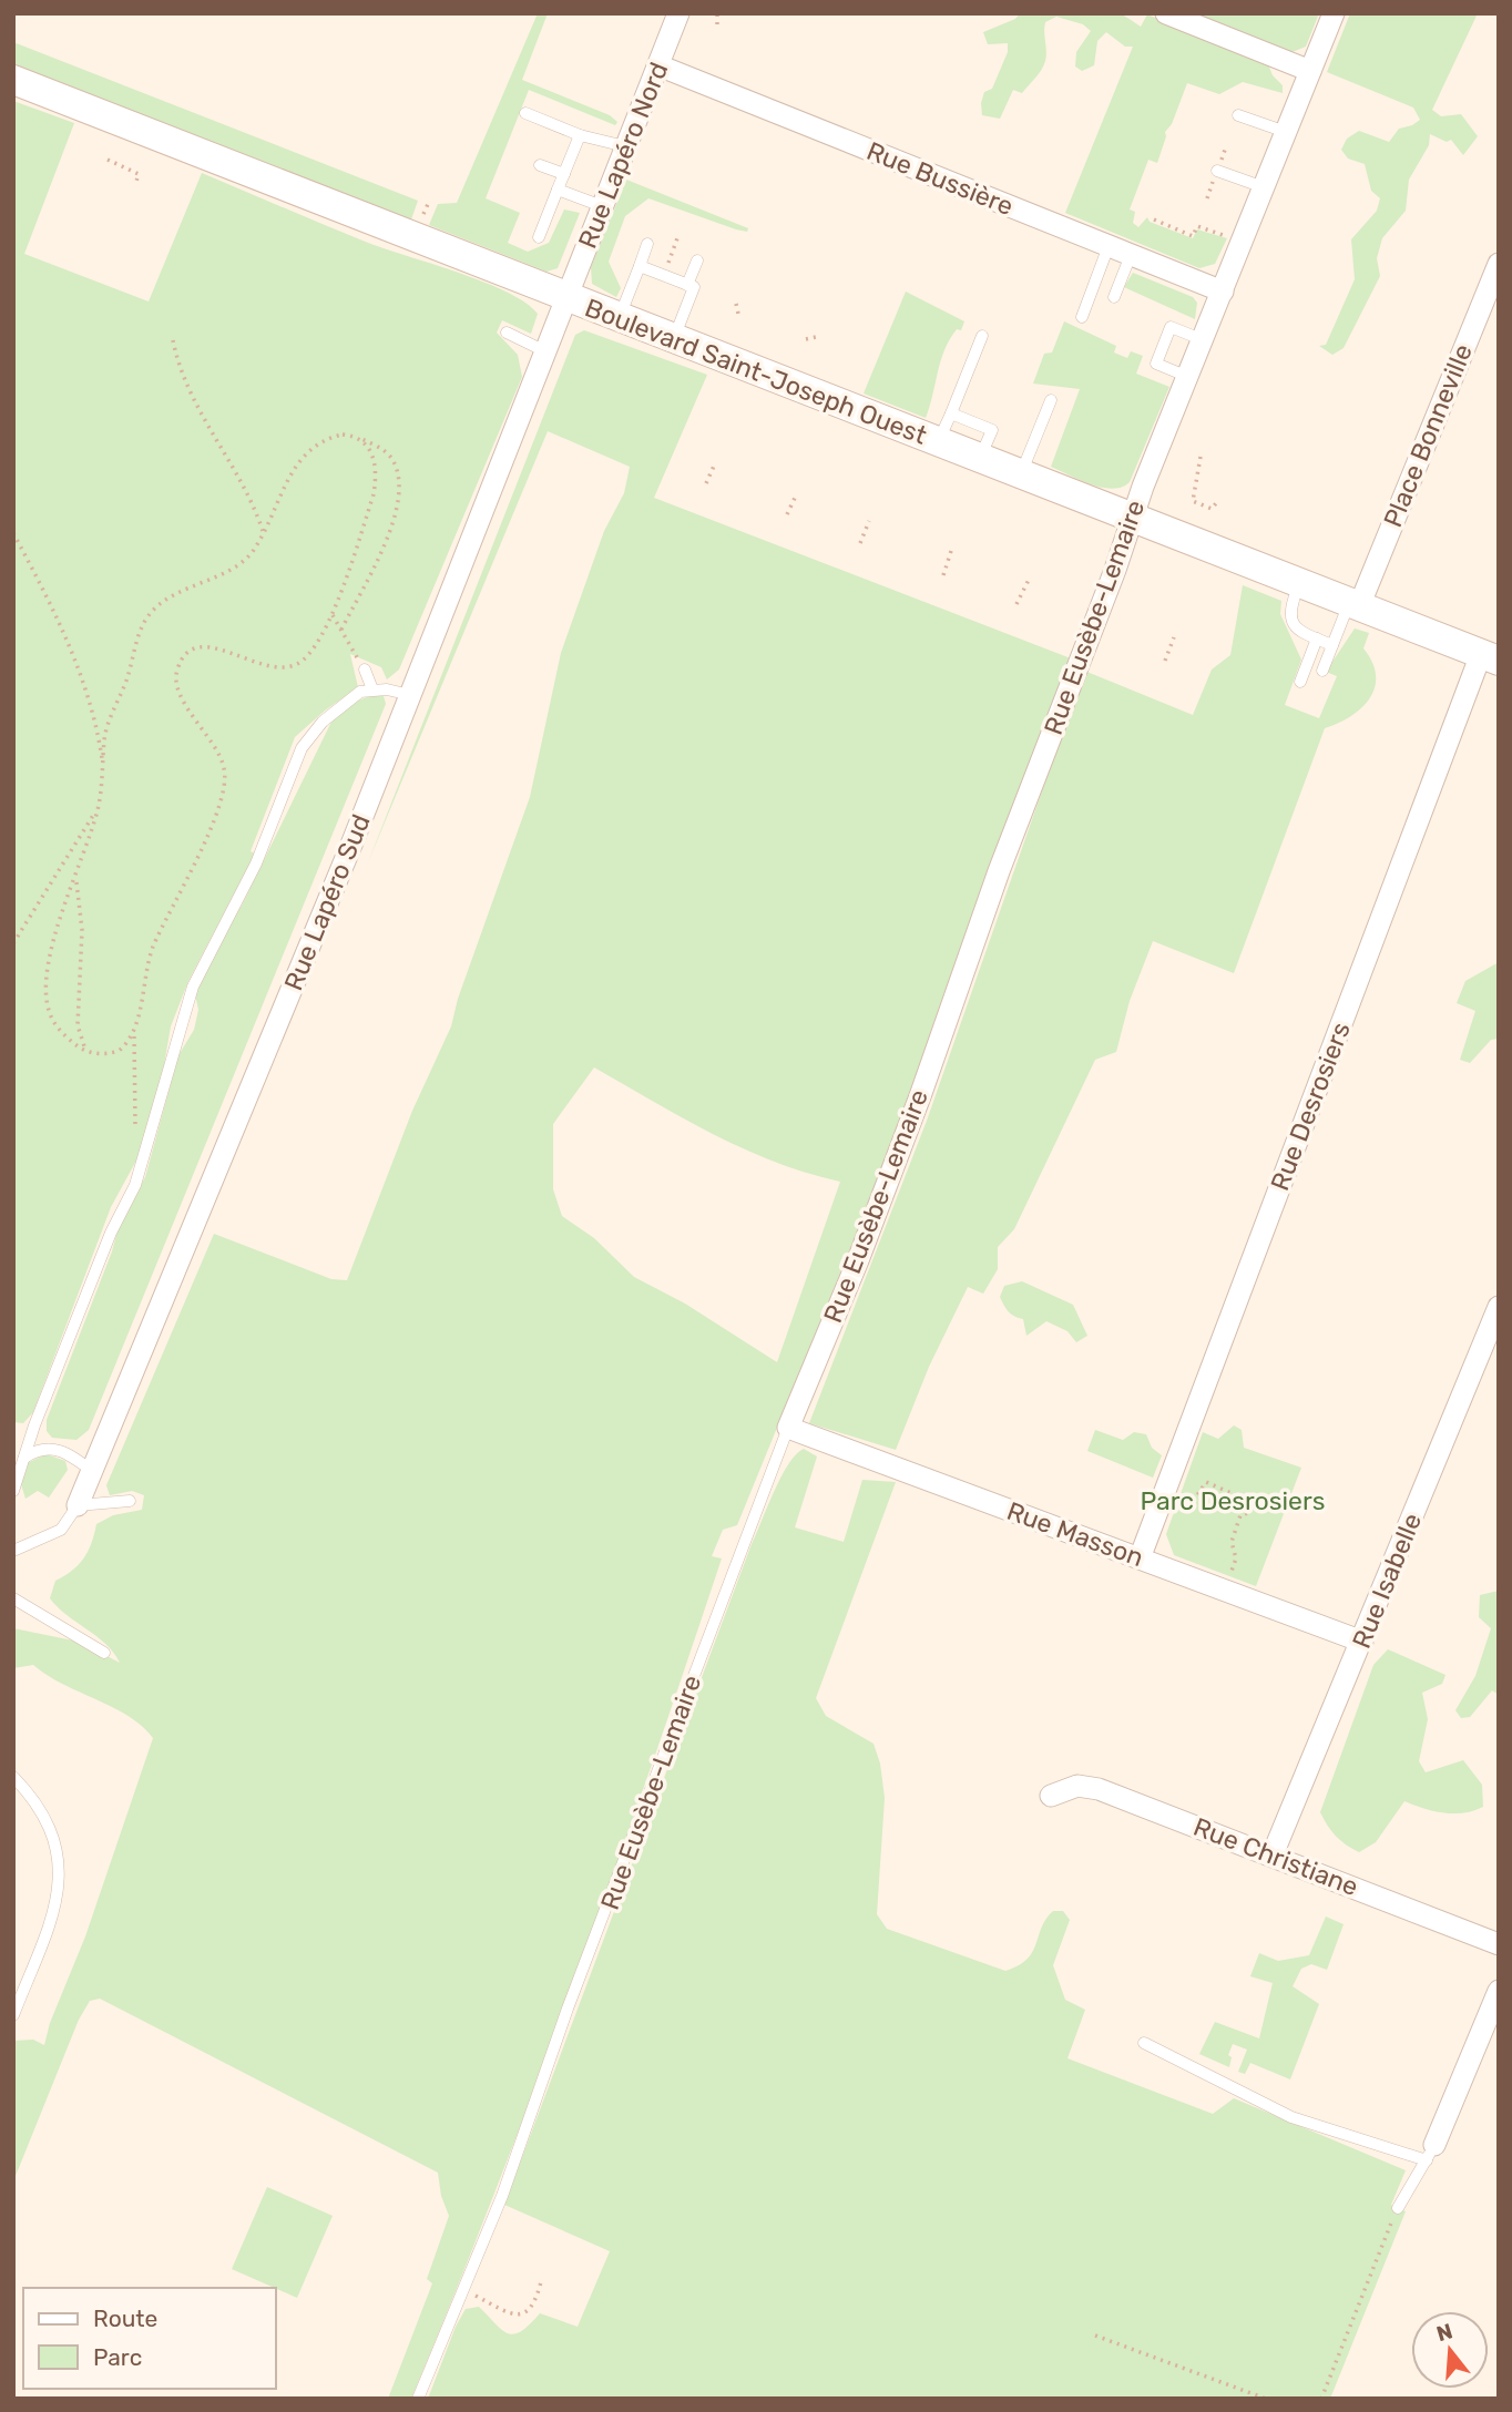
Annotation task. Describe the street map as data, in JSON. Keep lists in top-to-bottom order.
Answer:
{
  "streets": {
    "street": [
      "Rue Lapéro Nord",
      "Rue Bussière",
      "Boulevard Saint-Joseph Ouest",
      "Place Bonneville",
      "Rue Eusèbe-Lemaire",
      "Rue Lapéro Sud",
      "Rue Desrosiers",
      "Rue Masson",
      "Rue Isabelle",
      "Rue Christiane"
    ]
  },
  "crossings": [
    ["Rue Lapéro Nord", "Rue Bussière"],
    ["Rue Lapéro Nord", "Boulevard Saint-Joseph Ouest"],
    ["Rue Lapéro Nord", "Rue Lapéro Sud"],
    ["Rue Bussière", "Rue Eusèbe-Lemaire"],
    ["Boulevard Saint-Joseph Ouest", "Place Bonneville"],
    ["Boulevard Saint-Joseph Ouest", "Rue Eusèbe-Lemaire"],
    ["Boulevard Saint-Joseph Ouest", "Rue Lapéro Sud"],
    ["Boulevard Saint-Joseph Ouest", "Rue Desrosiers"],
    ["Rue Eusèbe-Lemaire", "Rue Masson"],
    ["Rue Desrosiers", "Rue Masson"],
    ["Rue Masson", "Rue Isabelle"],
    ["Rue Isabelle", "Rue Christiane"]
  ],
  "parks": ["Parc Desrosiers"],
  "legend": ["Route", "Parc"],
  "north": "top"
}
